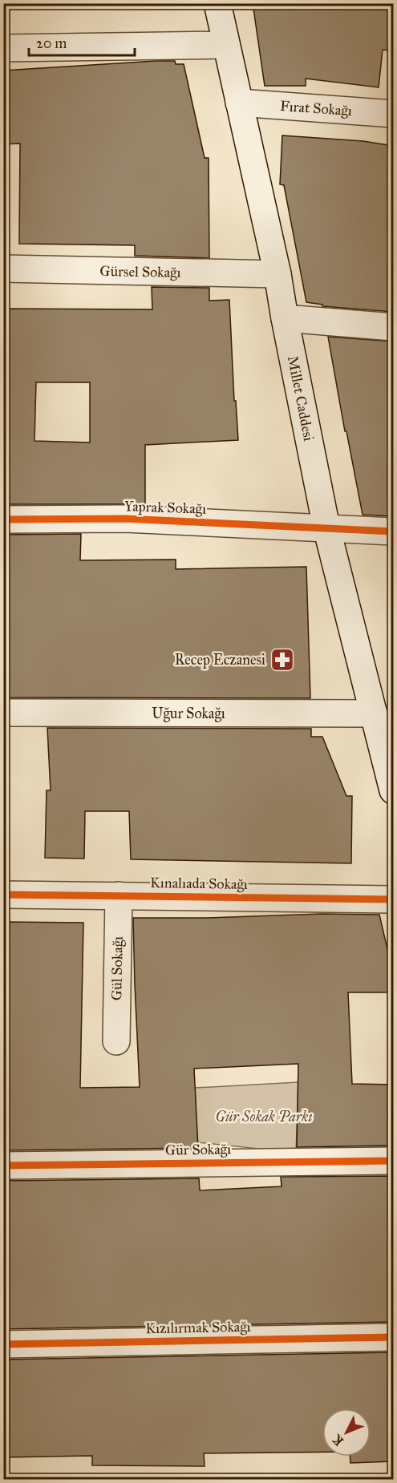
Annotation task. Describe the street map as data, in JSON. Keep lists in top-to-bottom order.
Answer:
{
  "streets": {
    "street": [
      "Fırat Sokağı",
      "Gürsel Sokağı",
      "Millet Caddesi",
      "Yaprak Sokağı",
      "Uğur Sokağı",
      "Kınalıada Sokağı",
      "Gül Sokağı",
      "Gür Sokağı",
      "Kızılırmak Sokağı"
    ]
  },
  "crossings": [
    ["Fırat Sokağı", "Millet Caddesi"],
    ["Gürsel Sokağı", "Millet Caddesi"],
    ["Millet Caddesi", "Yaprak Sokağı"],
    ["Millet Caddesi", "Uğur Sokağı"],
    ["Kınalıada Sokağı", "Gül Sokağı"]
  ],
  "parks": ["Gür Sokak Parkı"],
  "places": {
    "pharmacy": ["Recep Eczanesi"]
  },
  "scale_bar": "20 m",
  "north": "bottom left"
}
